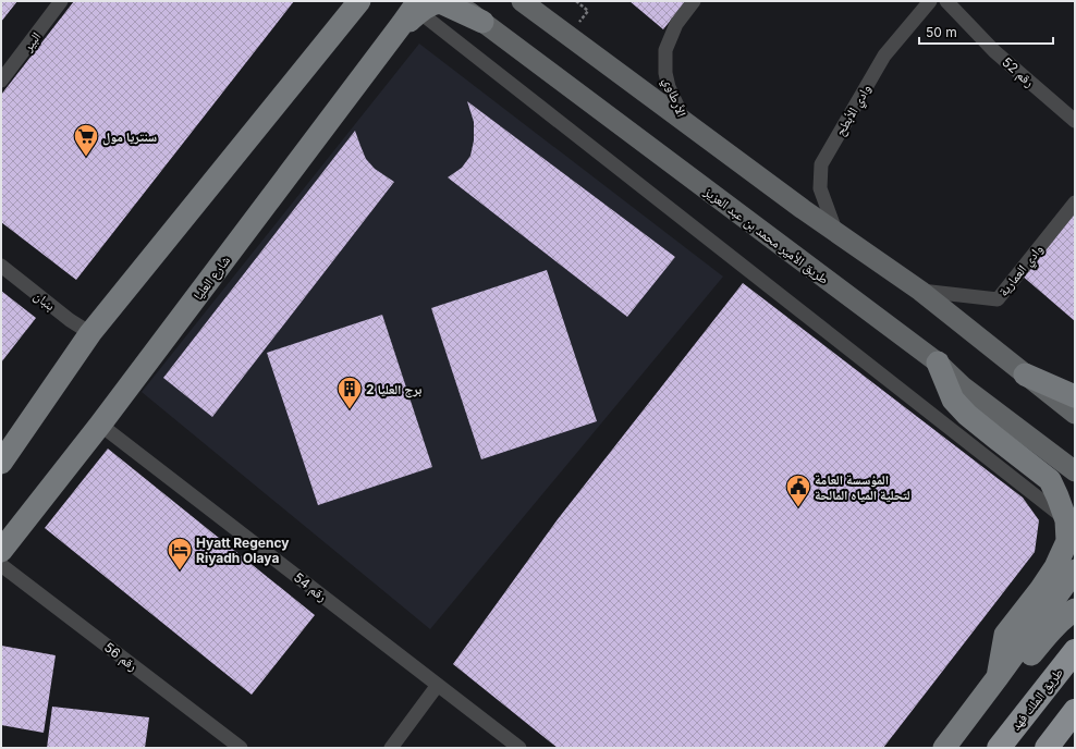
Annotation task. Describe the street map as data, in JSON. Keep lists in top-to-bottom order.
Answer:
{
  "streets": {
    "highway": ["طريق الملك فهد"],
    "main road": ["طريق الأمير محمد بن عبد العزيز", "شارع العليا"],
    "street": [
      "البير",
      "رقم 52",
      "الأرطاوي",
      "وادي الأبطح",
      "وادي العمارية",
      "بنبان",
      "رقم 54",
      "رقم 56"
    ]
  },
  "crossings": [
    ["شارع العليا", "رقم 54"]
  ],
  "places": {
    "supermarket": ["سنتريا مول"],
    "building": ["برج العليا 2"],
    "public building": ["المؤسسة العامة لتحلية المياه المالحة"],
    "hotel": ["Hyatt Regency Riyadh Olaya"]
  },
  "scale_bar": "50 m"
}
